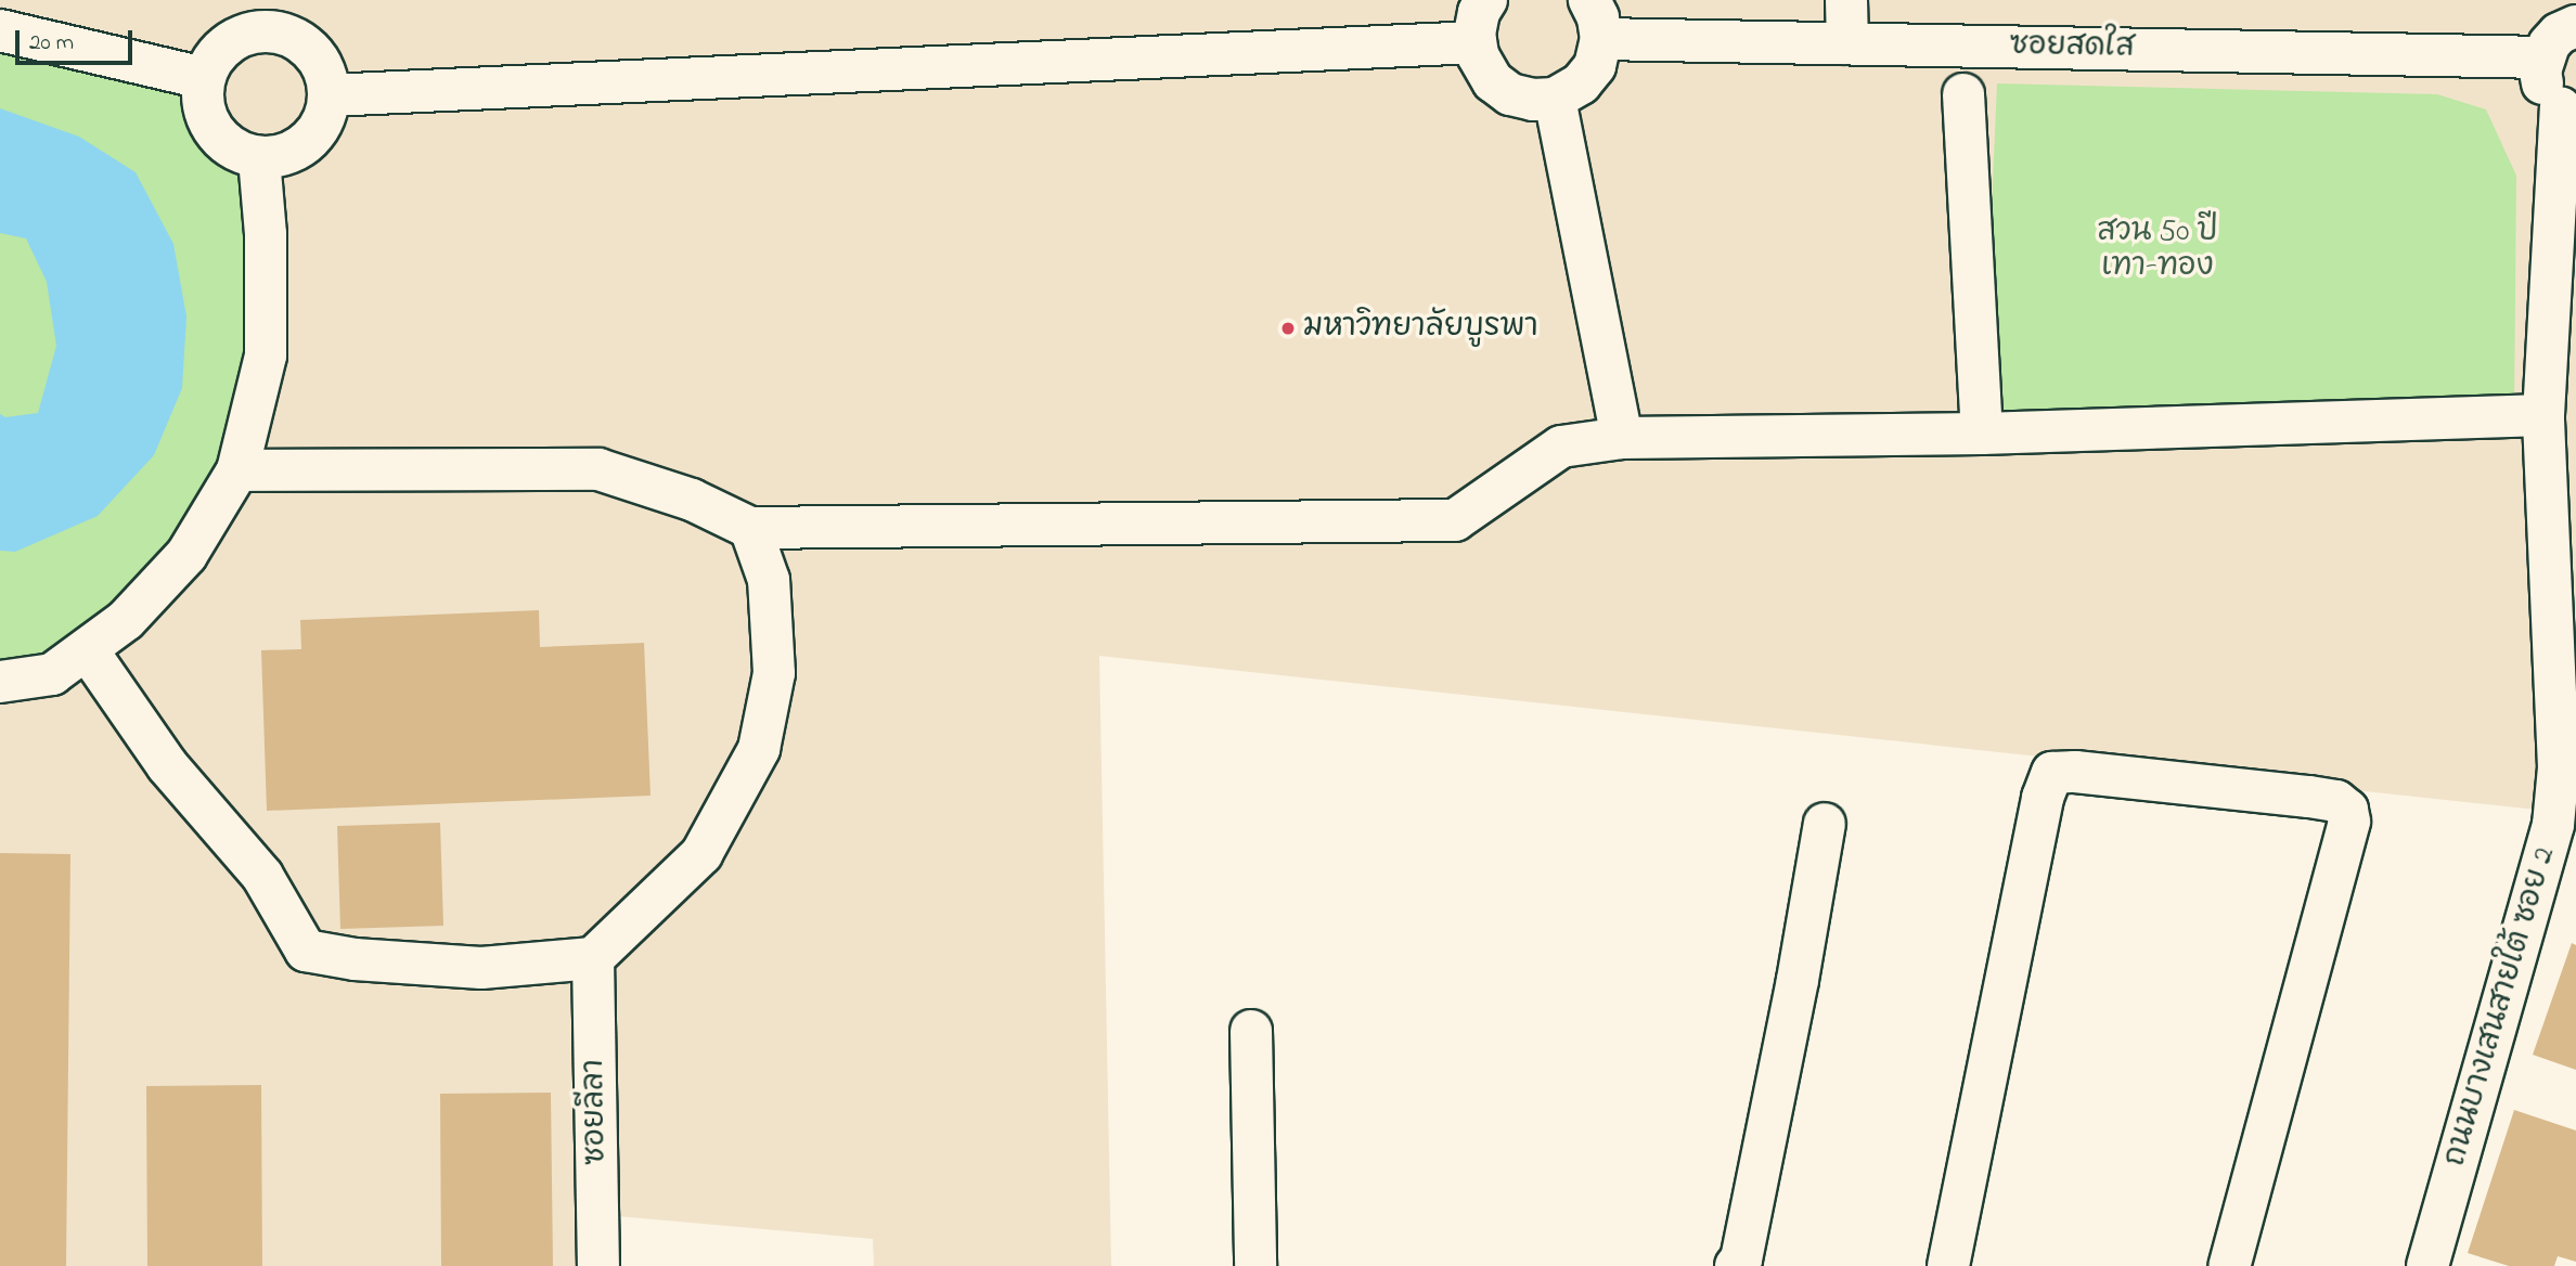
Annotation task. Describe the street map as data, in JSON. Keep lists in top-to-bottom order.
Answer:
{
  "streets": {
    "street": ["ซอยสดใส", "ถนนบางเสนสายใต้ ซอย 2", "ซอยลีลา"]
  },
  "parks": ["สวน 50 ปี เทา-ทอง"],
  "places": ["มหาวิทยาลัยบูรพา"],
  "scale_bar": "20 m"
}
